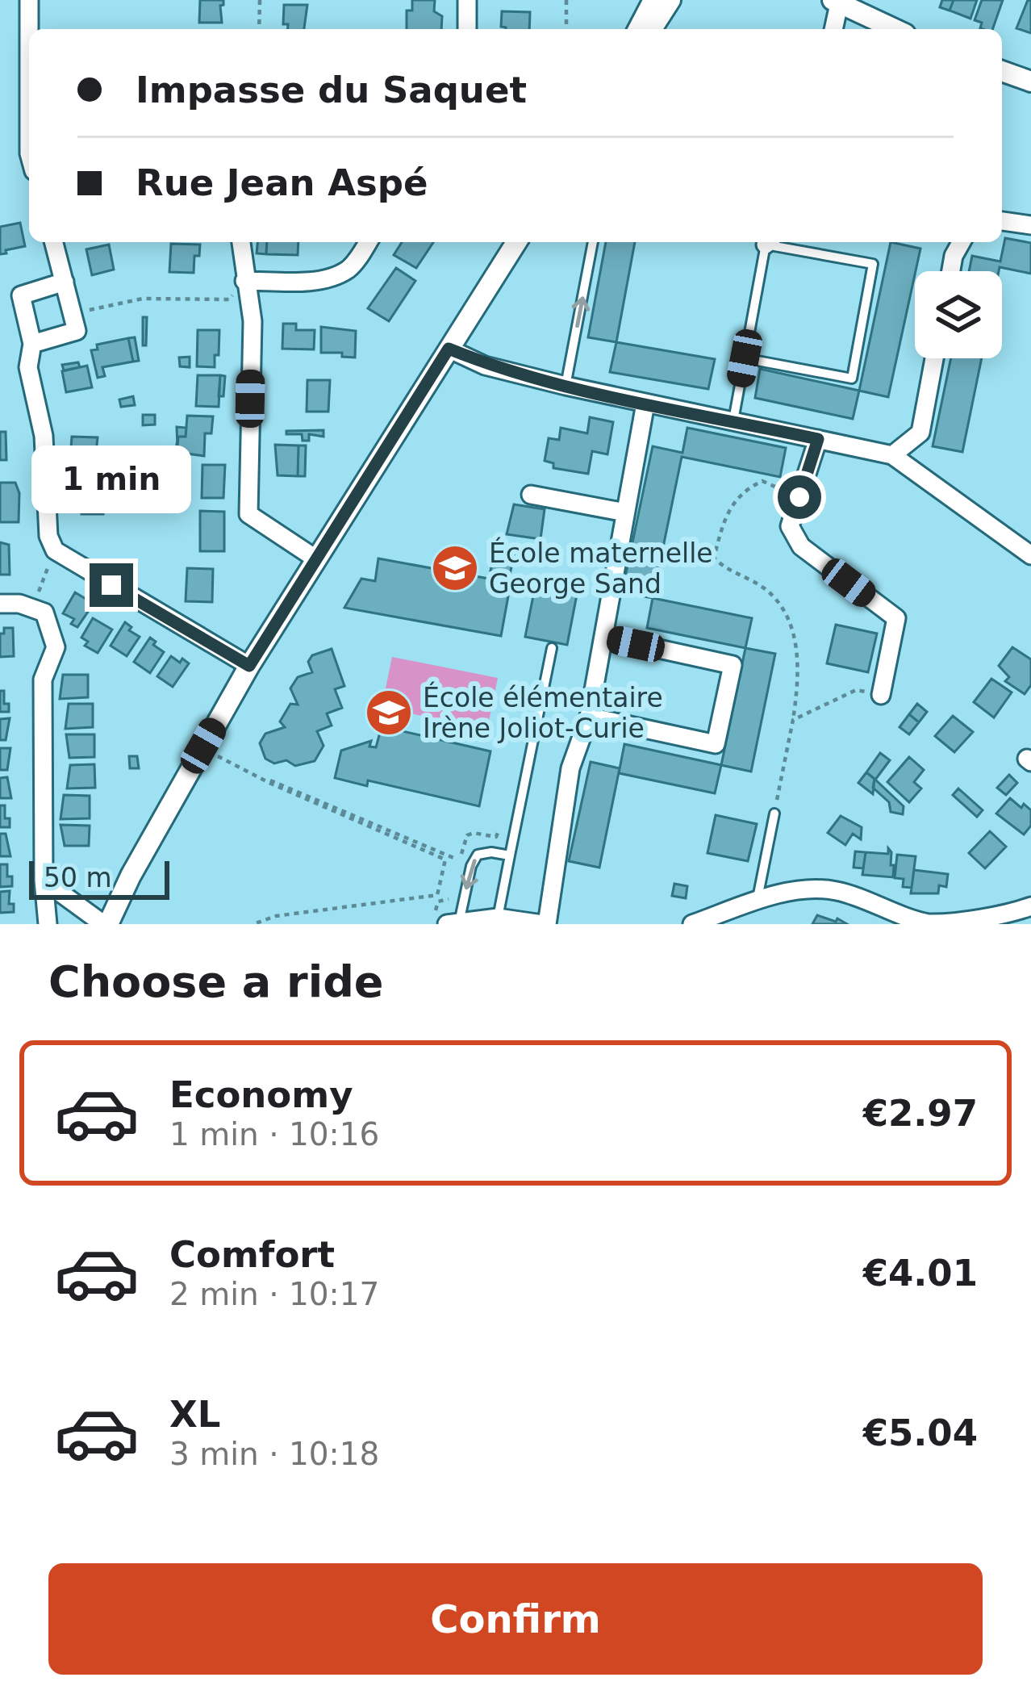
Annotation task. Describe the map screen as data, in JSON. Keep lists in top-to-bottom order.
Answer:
{
  "places": {
    "school or university": ["École maternelle George Sand", "École élémentaire Irène Joliot-Curie"]
  },
  "scale_bar": "50 m",
  "page": {
    "banner": ["Impasse du Saquet", "Rue Jean Aspé"],
    "bubble": "1 min",
    "scale": "50 m",
    "heading": "Choose a ride",
    "list": [
      {
        "name": "Economy",
        "note": "1 min · 10:16",
        "value": "€2.97"
      },
      {
        "name": "Comfort",
        "note": "2 min · 10:17",
        "value": "€4.01"
      },
      {
        "name": "XL",
        "note": "3 min · 10:18",
        "value": "€5.04"
      }
    ],
    "buttons": "Confirm"
  }
}
